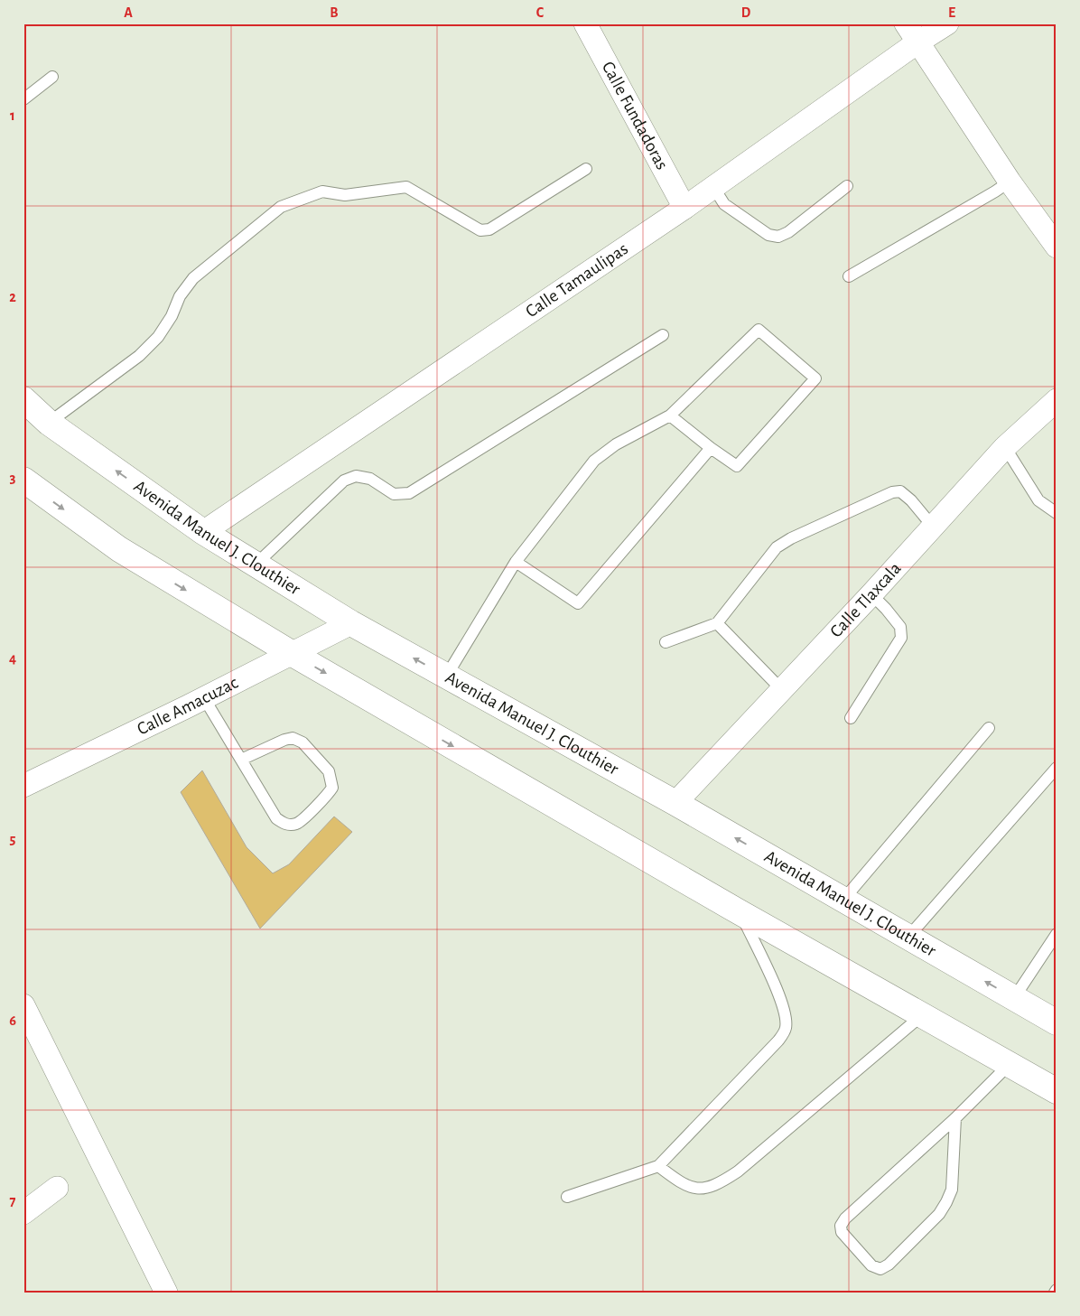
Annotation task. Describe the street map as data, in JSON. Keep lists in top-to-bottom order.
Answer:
{
  "streets": {
    "main road": ["Avenida Manuel J. Clouthier"],
    "street": [
      "Calle Fundadoras",
      "Calle Tamaulipas",
      "Calle Tlaxcala",
      "Calle Amacuzac"
    ]
  },
  "crossings": [
    ["Calle Fundadoras", "Calle Tamaulipas"],
    ["Calle Tamaulipas", "Avenida Manuel J. Clouthier"],
    ["Avenida Manuel J. Clouthier", "Calle Tlaxcala"],
    ["Avenida Manuel J. Clouthier", "Calle Amacuzac"]
  ],
  "grid": {
    "columns": [
      "A",
      "B",
      "C",
      "D",
      "E"
    ],
    "rows": [
      "1",
      "2",
      "3",
      "4",
      "5",
      "6",
      "7"
    ]
  }
}
